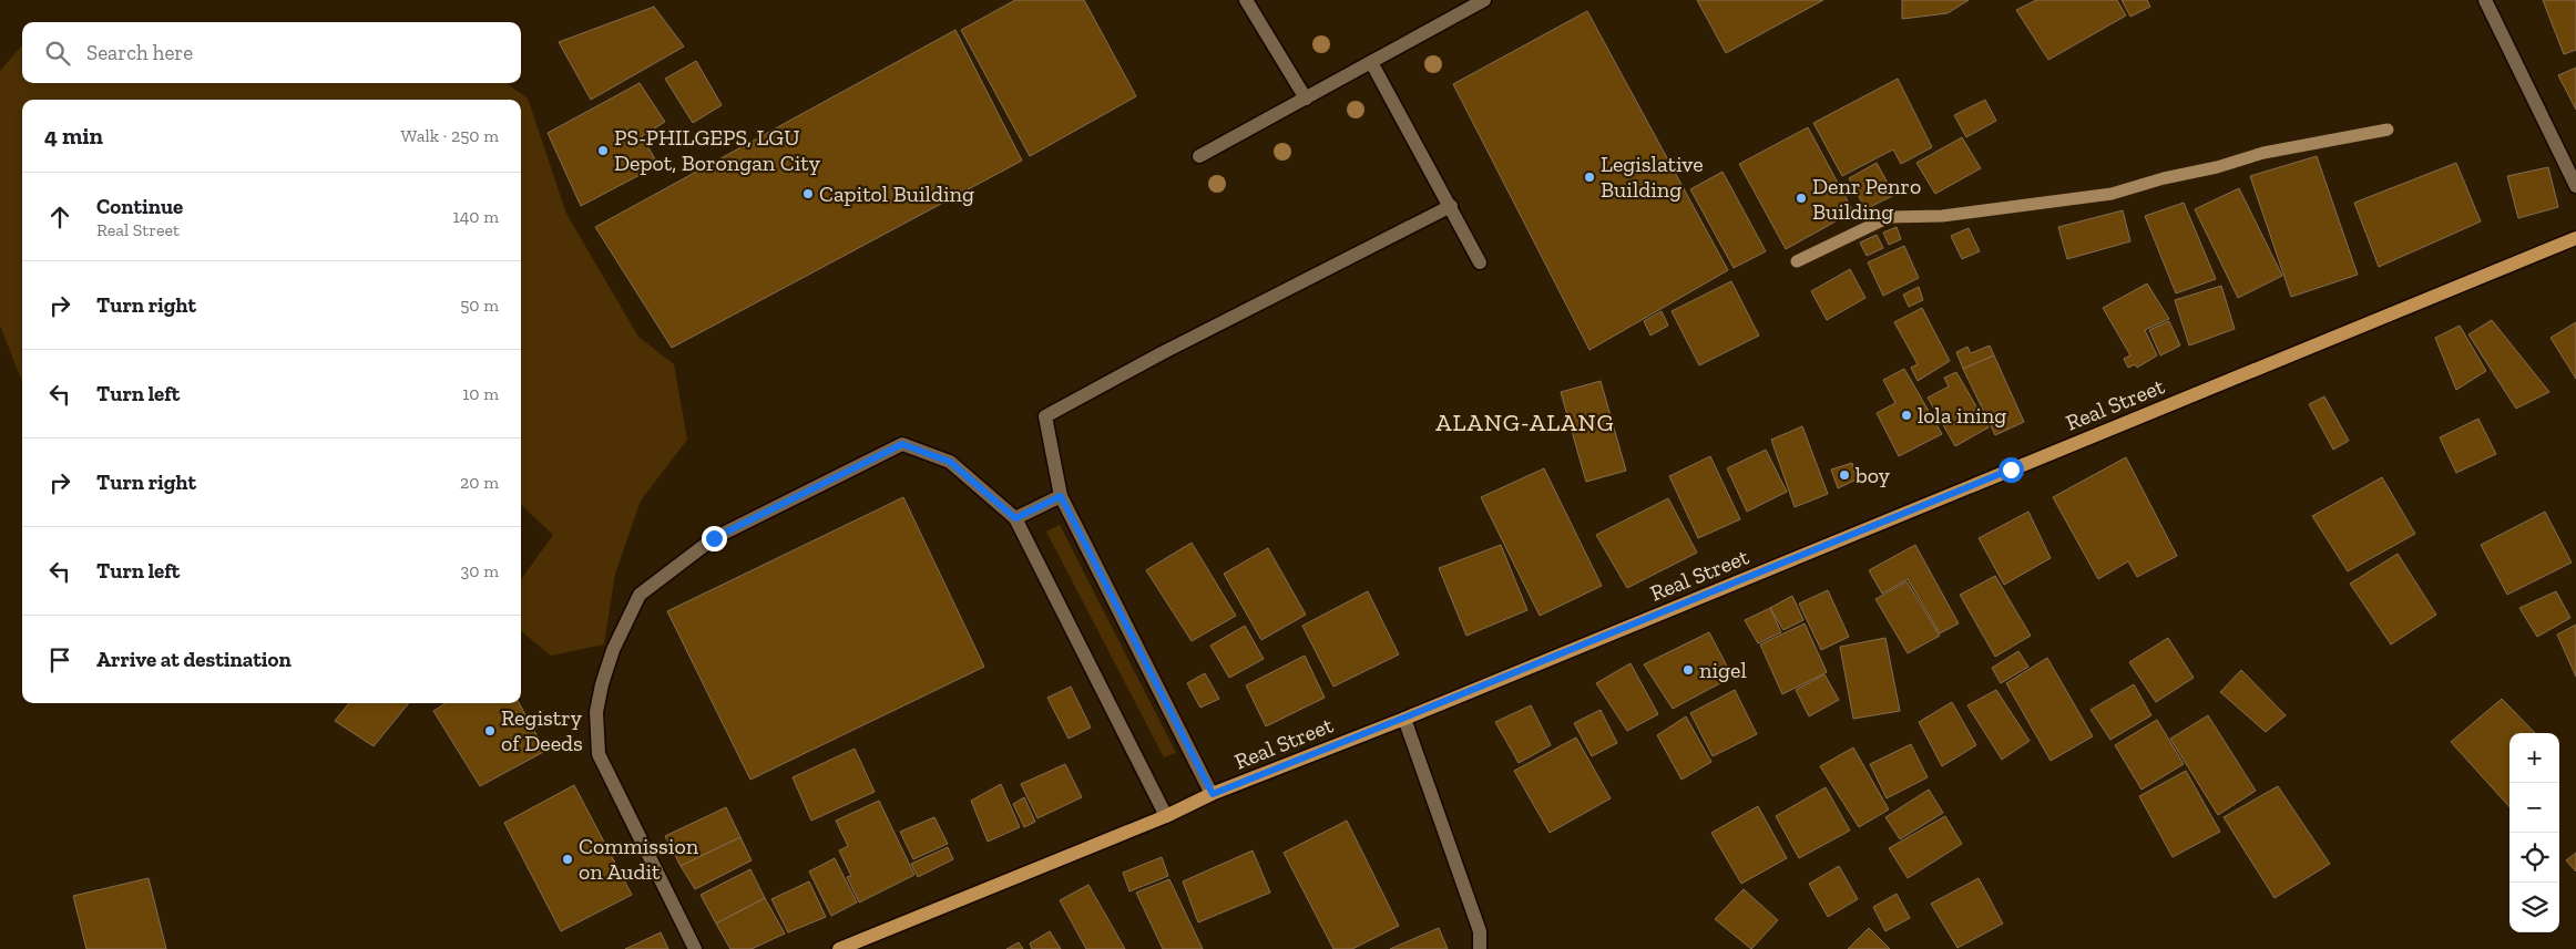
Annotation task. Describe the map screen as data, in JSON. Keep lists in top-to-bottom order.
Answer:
{
  "streets": {
    "main road": ["Real Street"]
  },
  "districts": ["ALANG-ALANG"],
  "places": [
    "PS-PHILGEPS, LGU Depot, Borongan City",
    "Legislative Building",
    "Capitol Building",
    "Denr Penro Building",
    "lola ining",
    "boy",
    "nigel",
    "Registry of Deeds",
    "Commission on Audit"
  ],
  "page": {
    "search": "Search here",
    "heading": ["4 min", "Walk · 250 m"],
    "list": [
      ["Continue", "Real Street", "140 m"],
      ["Turn right", "50 m"],
      ["Turn left", "10 m"],
      ["Turn right", "20 m"],
      ["Turn left", "30 m"],
      "Arrive at destination"
    ],
    "map_buttons": ["+", "−"]
  }
}
